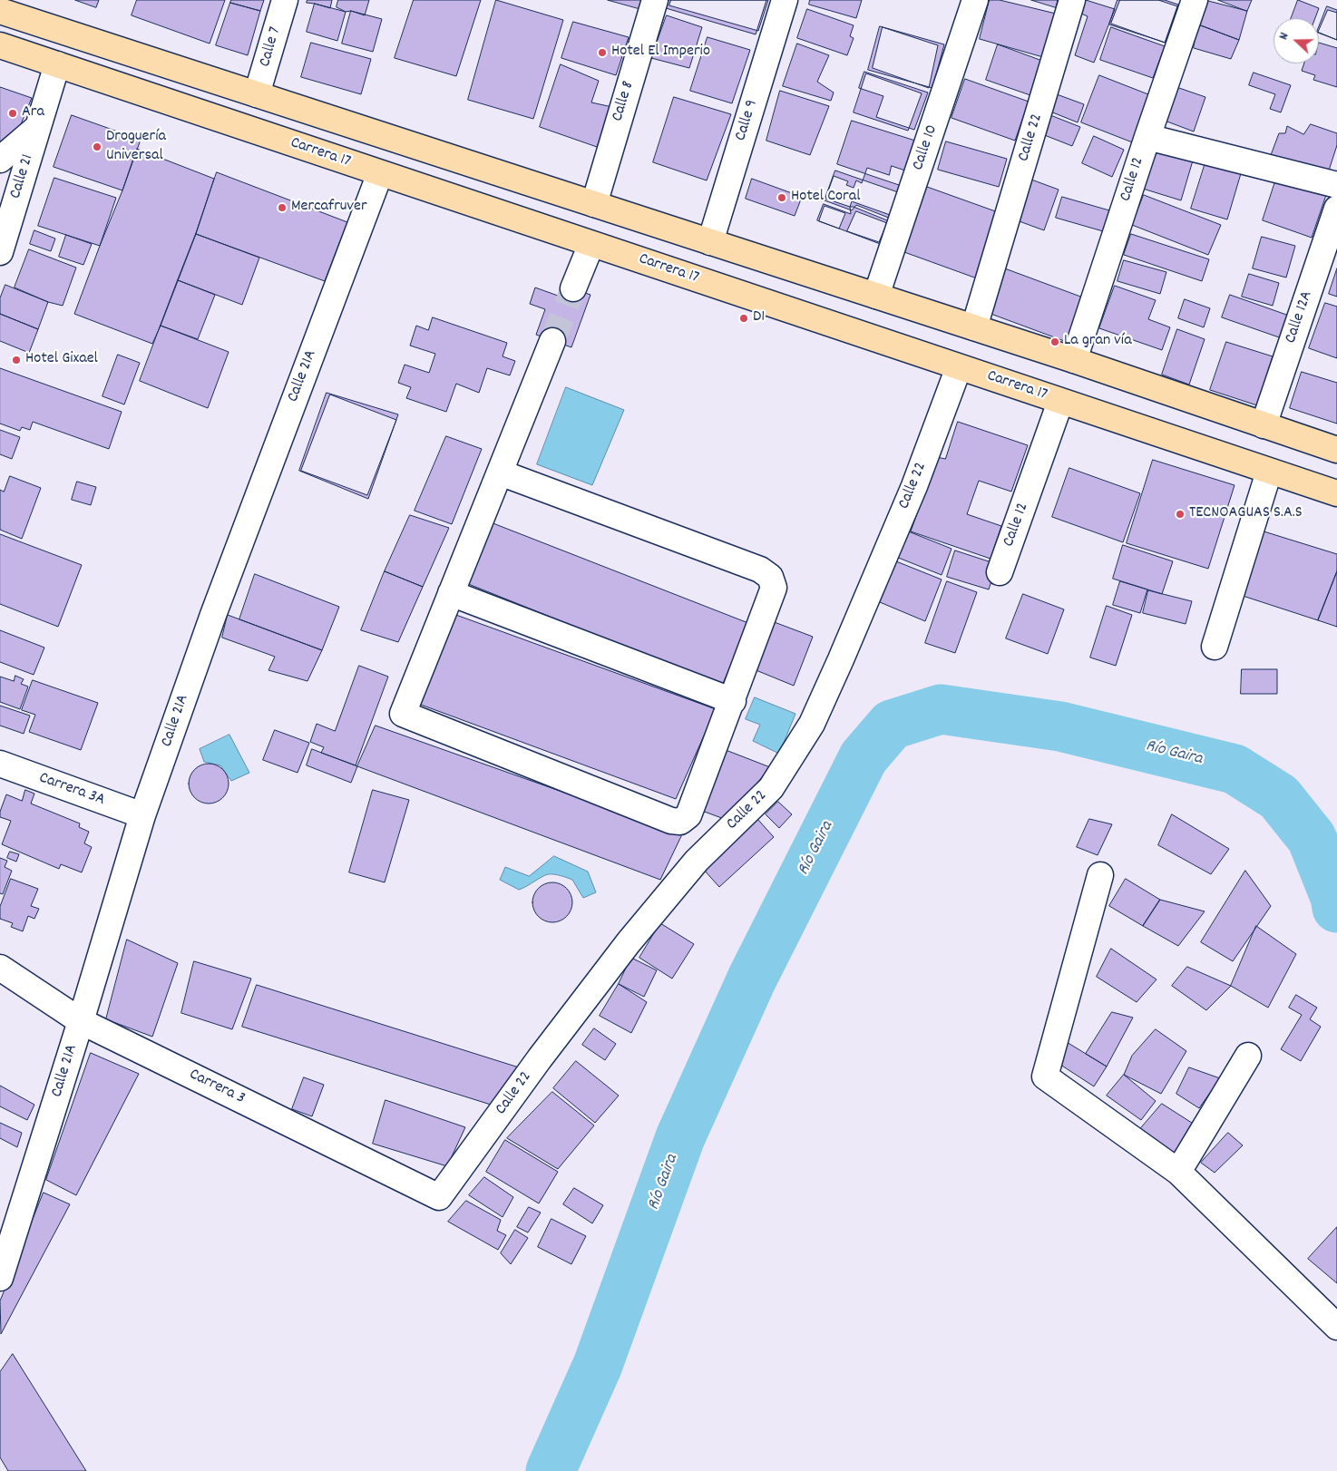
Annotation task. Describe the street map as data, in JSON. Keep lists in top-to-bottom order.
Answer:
{
  "streets": {
    "main road": ["Carrera 17"],
    "street": [
      "Calle 7",
      "Calle 8",
      "Calle 9",
      "Calle 22",
      "Calle 10",
      "Calle 21",
      "Calle 12",
      "Calle 12A",
      "Calle 21A",
      "Carrera 3A",
      "Carrera 3"
    ]
  },
  "crossings": [
    ["Calle 22", "Carrera 17"],
    ["Calle 22", "Carrera 3"],
    ["Carrera 17", "Calle 21"],
    ["Carrera 17", "Calle 12"],
    ["Carrera 17", "Calle 21A"],
    ["Calle 21A", "Carrera 3A"],
    ["Calle 21A", "Carrera 3"]
  ],
  "water": ["Río Gaira"],
  "places": [
    "Hotel El Imperio",
    "Ara",
    "Droguería Universal",
    "Hotel Coral",
    "Mercafruver",
    "D1",
    "La gran vía",
    "Hotel Gixael",
    "TECNOAGUAS S.A.S"
  ],
  "north": "left"
}
